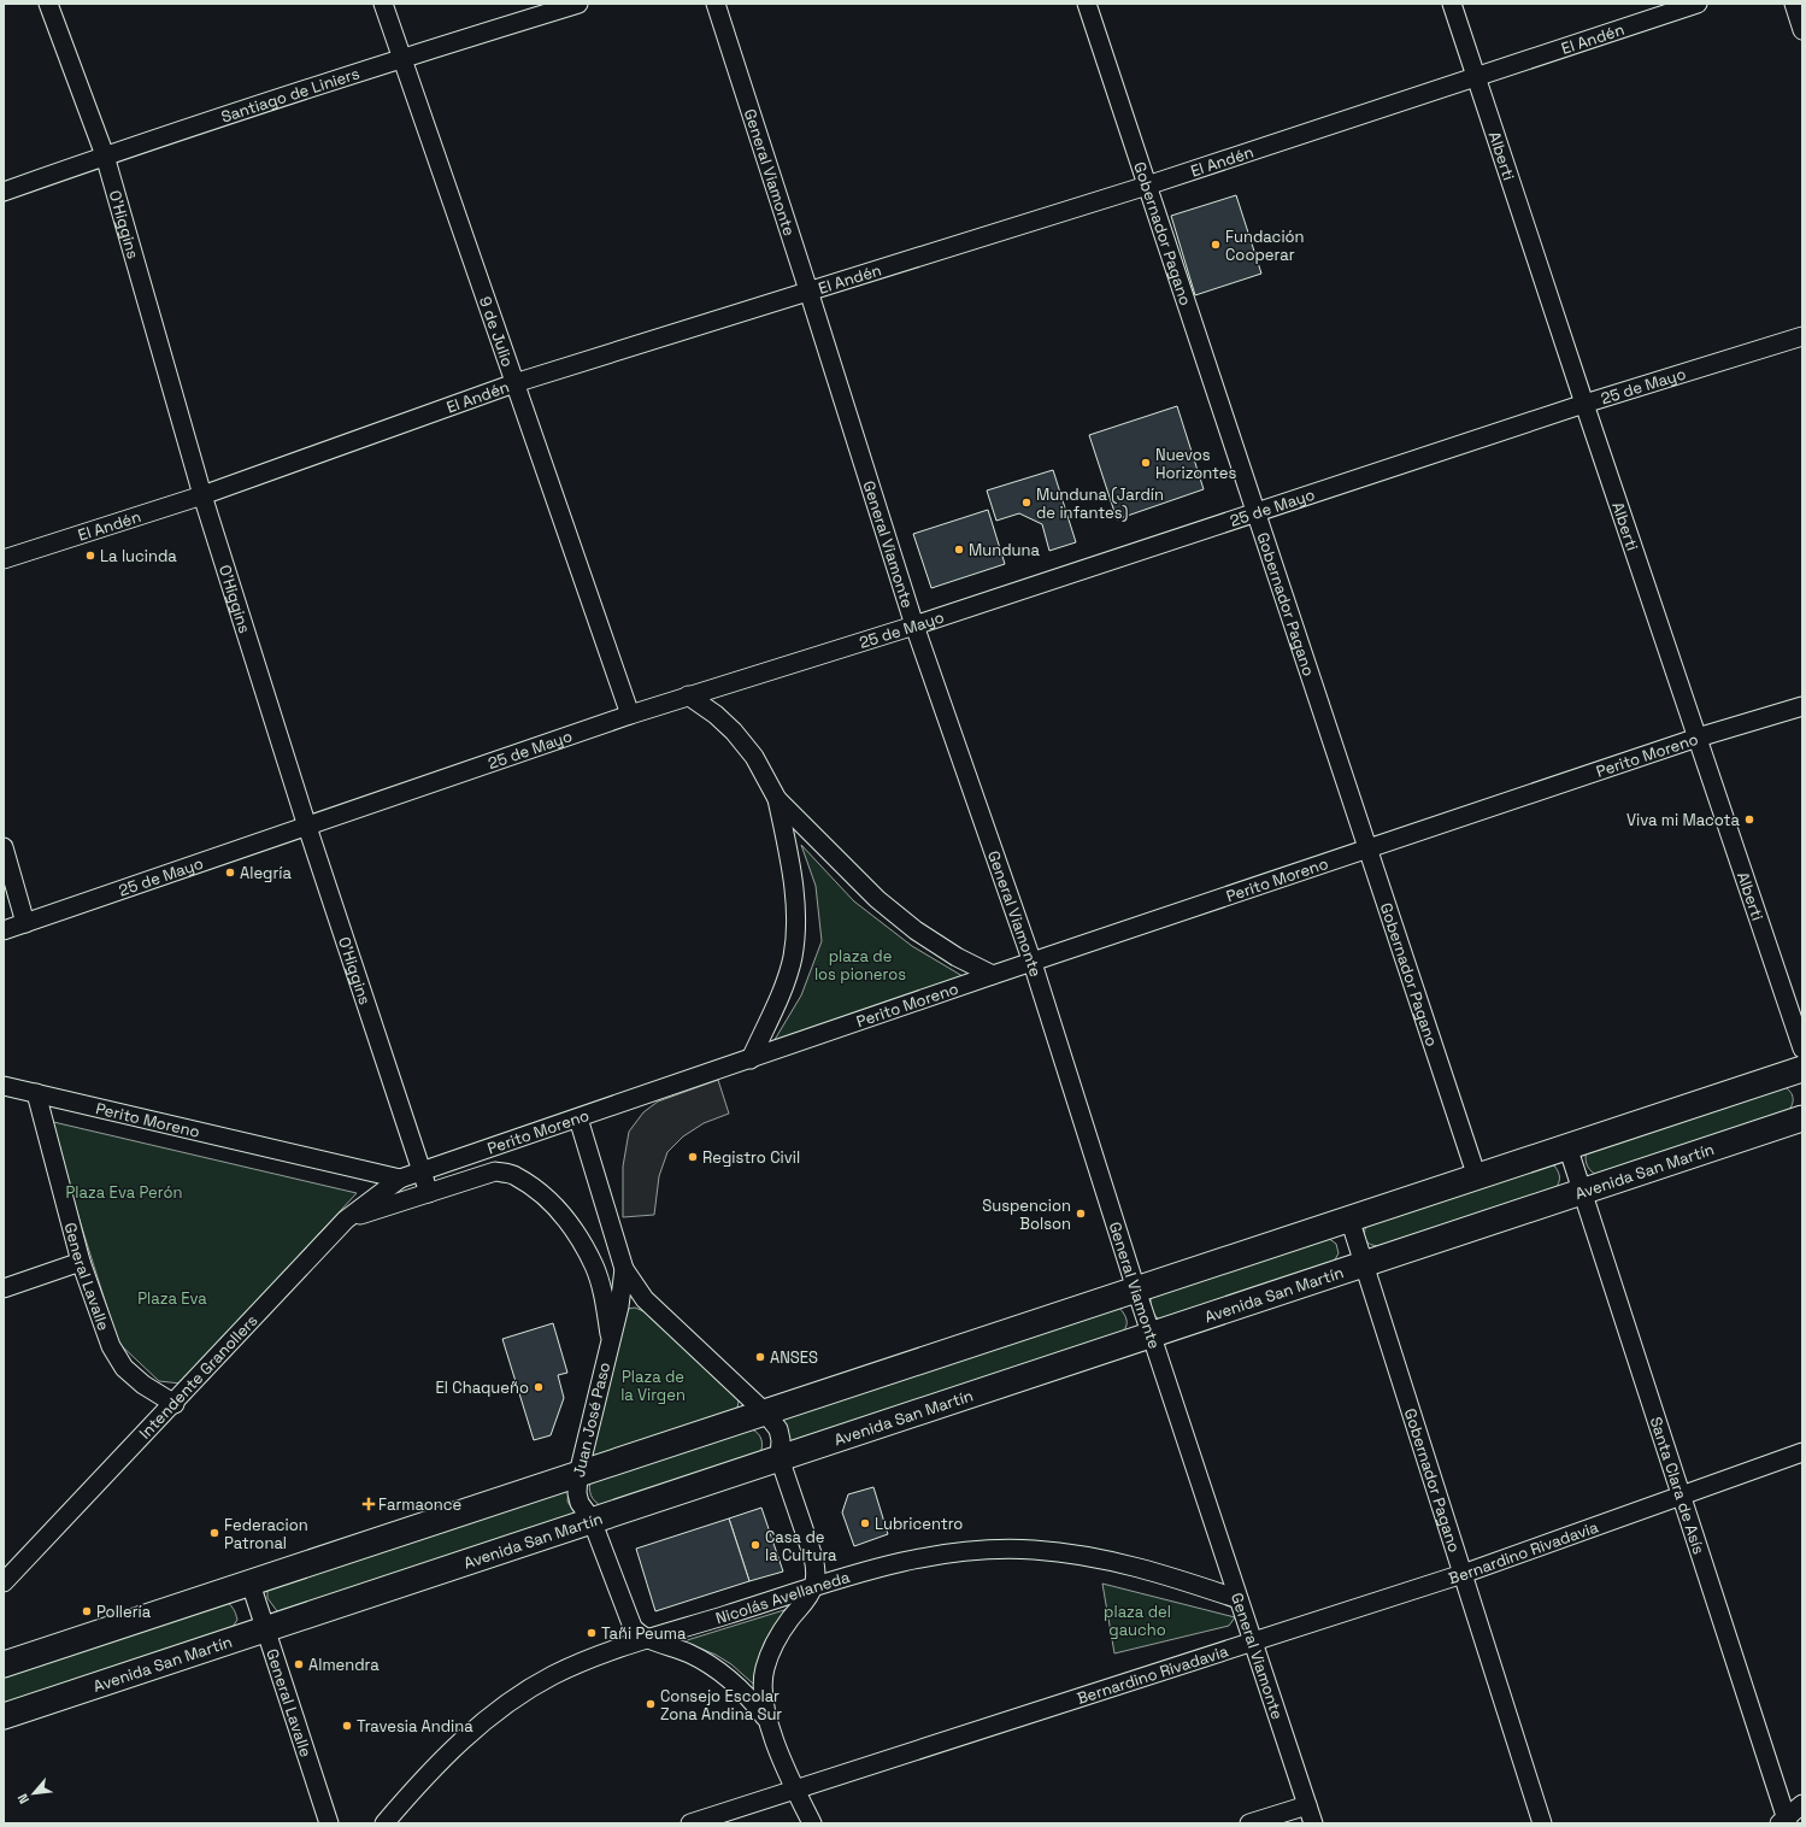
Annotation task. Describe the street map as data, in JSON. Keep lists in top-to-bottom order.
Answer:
{
  "streets": {
    "main road": ["Avenida San Martín"],
    "street": [
      "El Andén",
      "Santiago de Liniers",
      "Alberti",
      "General Viamonte",
      "O'Higgins",
      "Gobernador Pagano",
      "9 de Julio",
      "25 de Mayo",
      "Perito Moreno",
      "General Lavalle",
      "Intendente Granollers",
      "Juan José Paso",
      "Santa Clara de Asís",
      "Bernardino Rivadavia",
      "Nicolás Avellaneda"
    ]
  },
  "crossings": [
    ["El Andén", "Alberti"],
    ["El Andén", "General Viamonte"],
    ["El Andén", "O'Higgins"],
    ["El Andén", "Gobernador Pagano"],
    ["El Andén", "9 de Julio"],
    ["Santiago de Liniers", "O'Higgins"],
    ["Santiago de Liniers", "9 de Julio"],
    ["Alberti", "25 de Mayo"],
    ["Alberti", "Perito Moreno"],
    ["General Viamonte", "25 de Mayo"],
    ["General Viamonte", "Perito Moreno"],
    ["General Viamonte", "Avenida San Martín"],
    ["General Viamonte", "Bernardino Rivadavia"],
    ["General Viamonte", "Nicolás Avellaneda"],
    ["O'Higgins", "25 de Mayo"],
    ["O'Higgins", "Perito Moreno"],
    ["Gobernador Pagano", "25 de Mayo"],
    ["Gobernador Pagano", "Perito Moreno"],
    ["Gobernador Pagano", "Avenida San Martín"],
    ["Gobernador Pagano", "Bernardino Rivadavia"],
    ["9 de Julio", "25 de Mayo"],
    ["Perito Moreno", "General Lavalle"],
    ["Perito Moreno", "Intendente Granollers"],
    ["Perito Moreno", "Juan José Paso"],
    ["Avenida San Martín", "General Lavalle"],
    ["Avenida San Martín", "Juan José Paso"],
    ["Avenida San Martín", "Santa Clara de Asís"],
    ["General Lavalle", "Intendente Granollers"],
    ["Juan José Paso", "Bernardino Rivadavia"],
    ["Juan José Paso", "Nicolás Avellaneda"],
    ["Santa Clara de Asís", "Bernardino Rivadavia"]
  ],
  "parks": [
    "plaza de los pioneros",
    "Plaza Eva Perón",
    "Plaza Eva",
    "Plaza de la Virgen",
    "plaza del gaucho"
  ],
  "places": {
    "other": [
      "Fundación Cooperar",
      "Nuevos Horizontes",
      "Munduna (Jardín de infantes)",
      "Munduna",
      "La lucinda",
      "Viva mi Macota",
      "Alegría",
      "Registro Civil",
      "Suspencion Bolson",
      "ANSES",
      "El Chaqueño",
      "Lubricentro",
      "Federacion Patronal",
      "Casa de la Cultura",
      "Pollería",
      "Tañi Peuma",
      "Almendra",
      "Consejo Escolar Zona Andina Sur",
      "Travesia Andina"
    ],
    "health": ["Farmaonce"]
  },
  "north": "bottom left"
}
